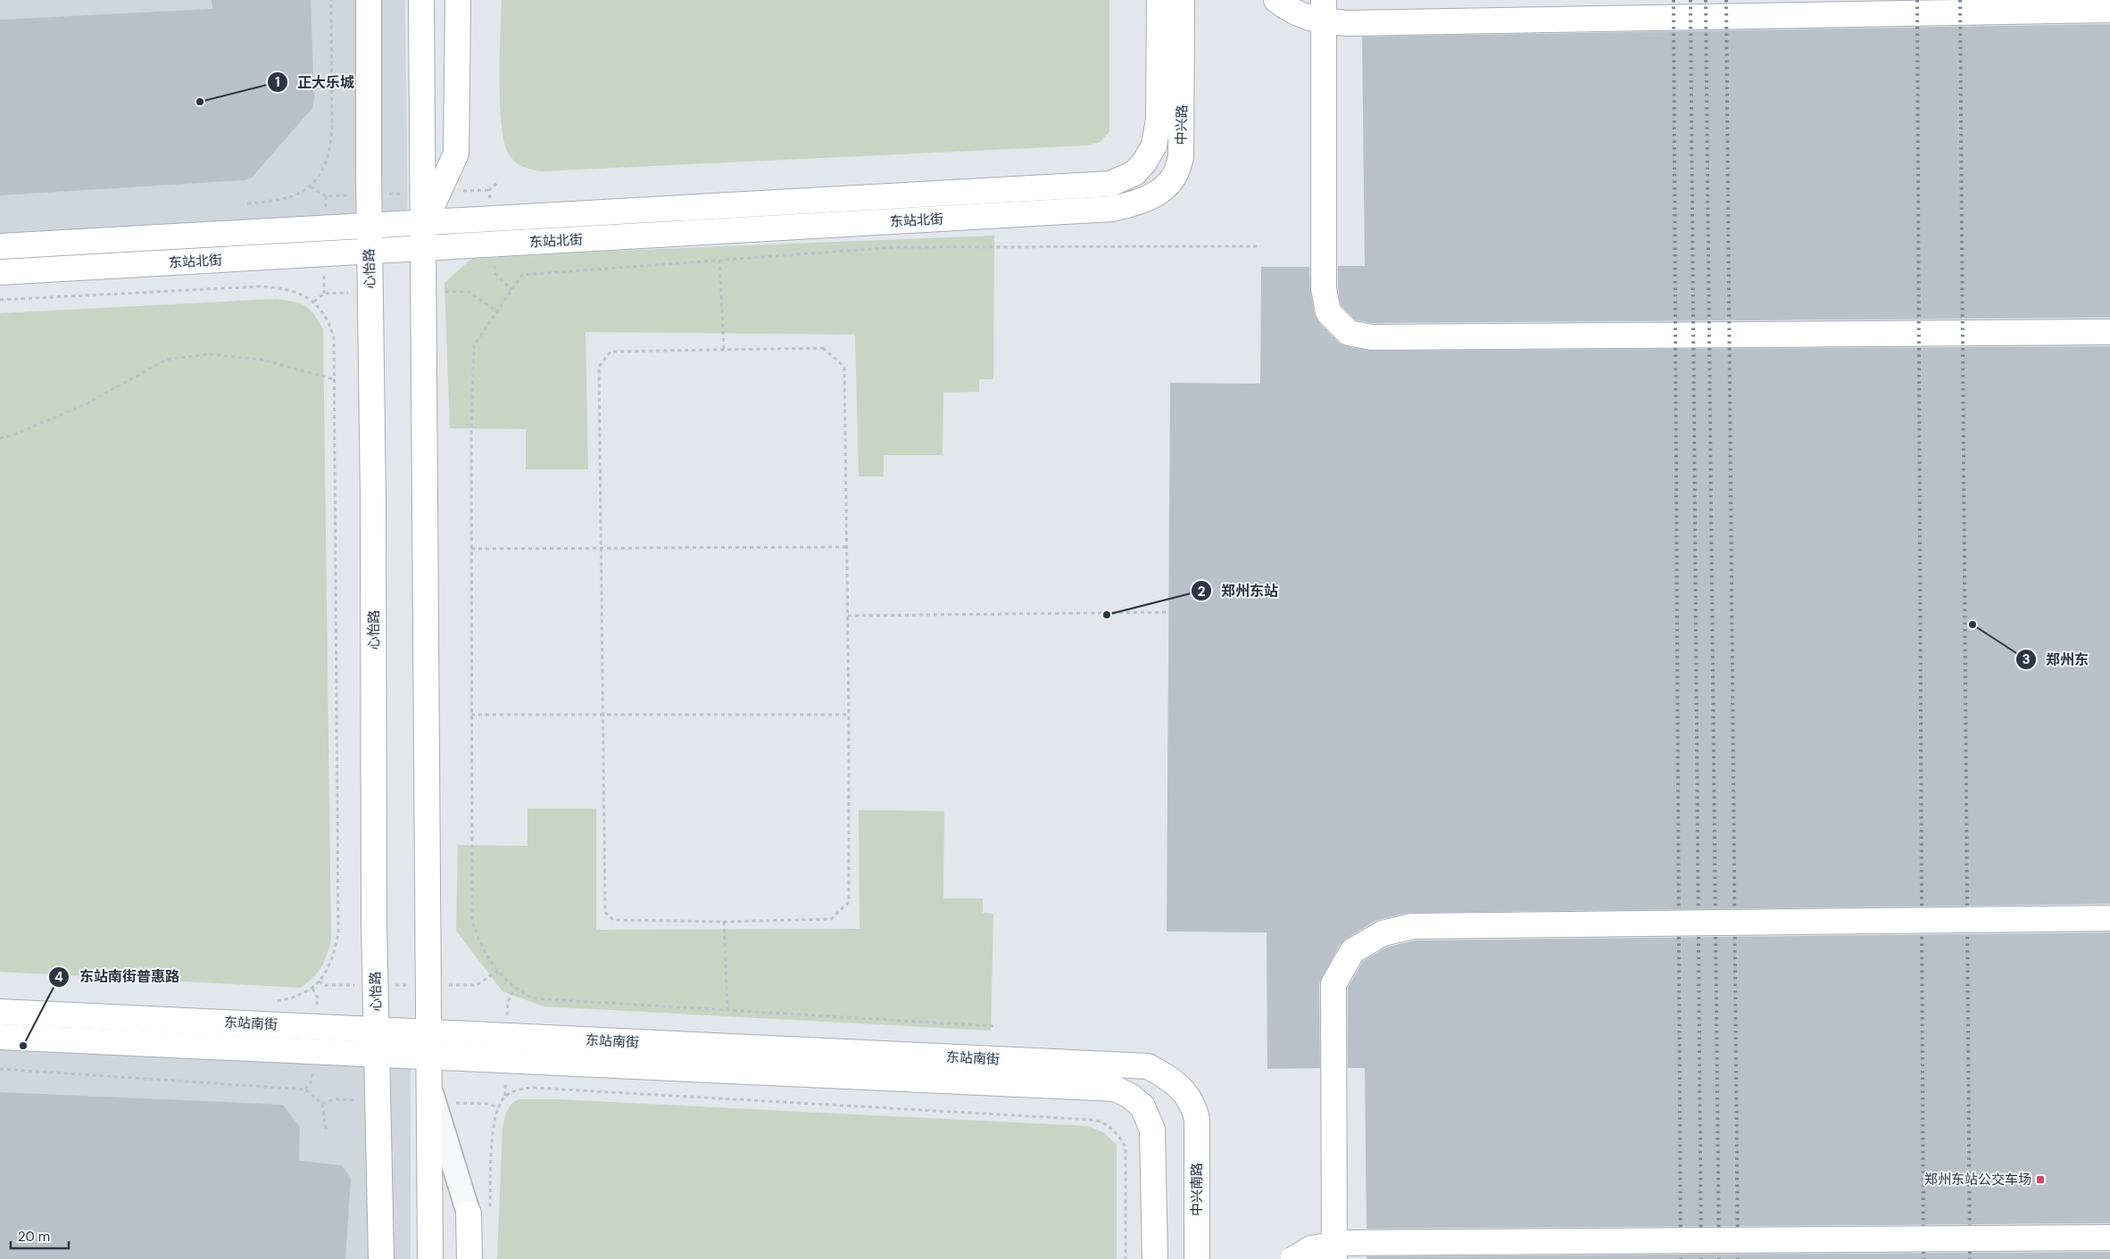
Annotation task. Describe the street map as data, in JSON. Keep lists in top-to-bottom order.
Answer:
{
  "streets": {
    "street": [
      "中兴路",
      "东站北街",
      "心怡路",
      "东站南街",
      "中兴南路"
    ]
  },
  "crossings": [
    ["中兴路", "东站北街"],
    ["东站北街", "心怡路"],
    ["心怡路", "东站南街"],
    ["东站南街", "中兴南路"]
  ],
  "places": {
    "other": [
      "正大乐城",
      "郑州东站",
      "郑州东",
      "东站南街普惠路"
    ],
    "transit": ["郑州东站公交车场"]
  },
  "scale_bar": "20 m"
}
